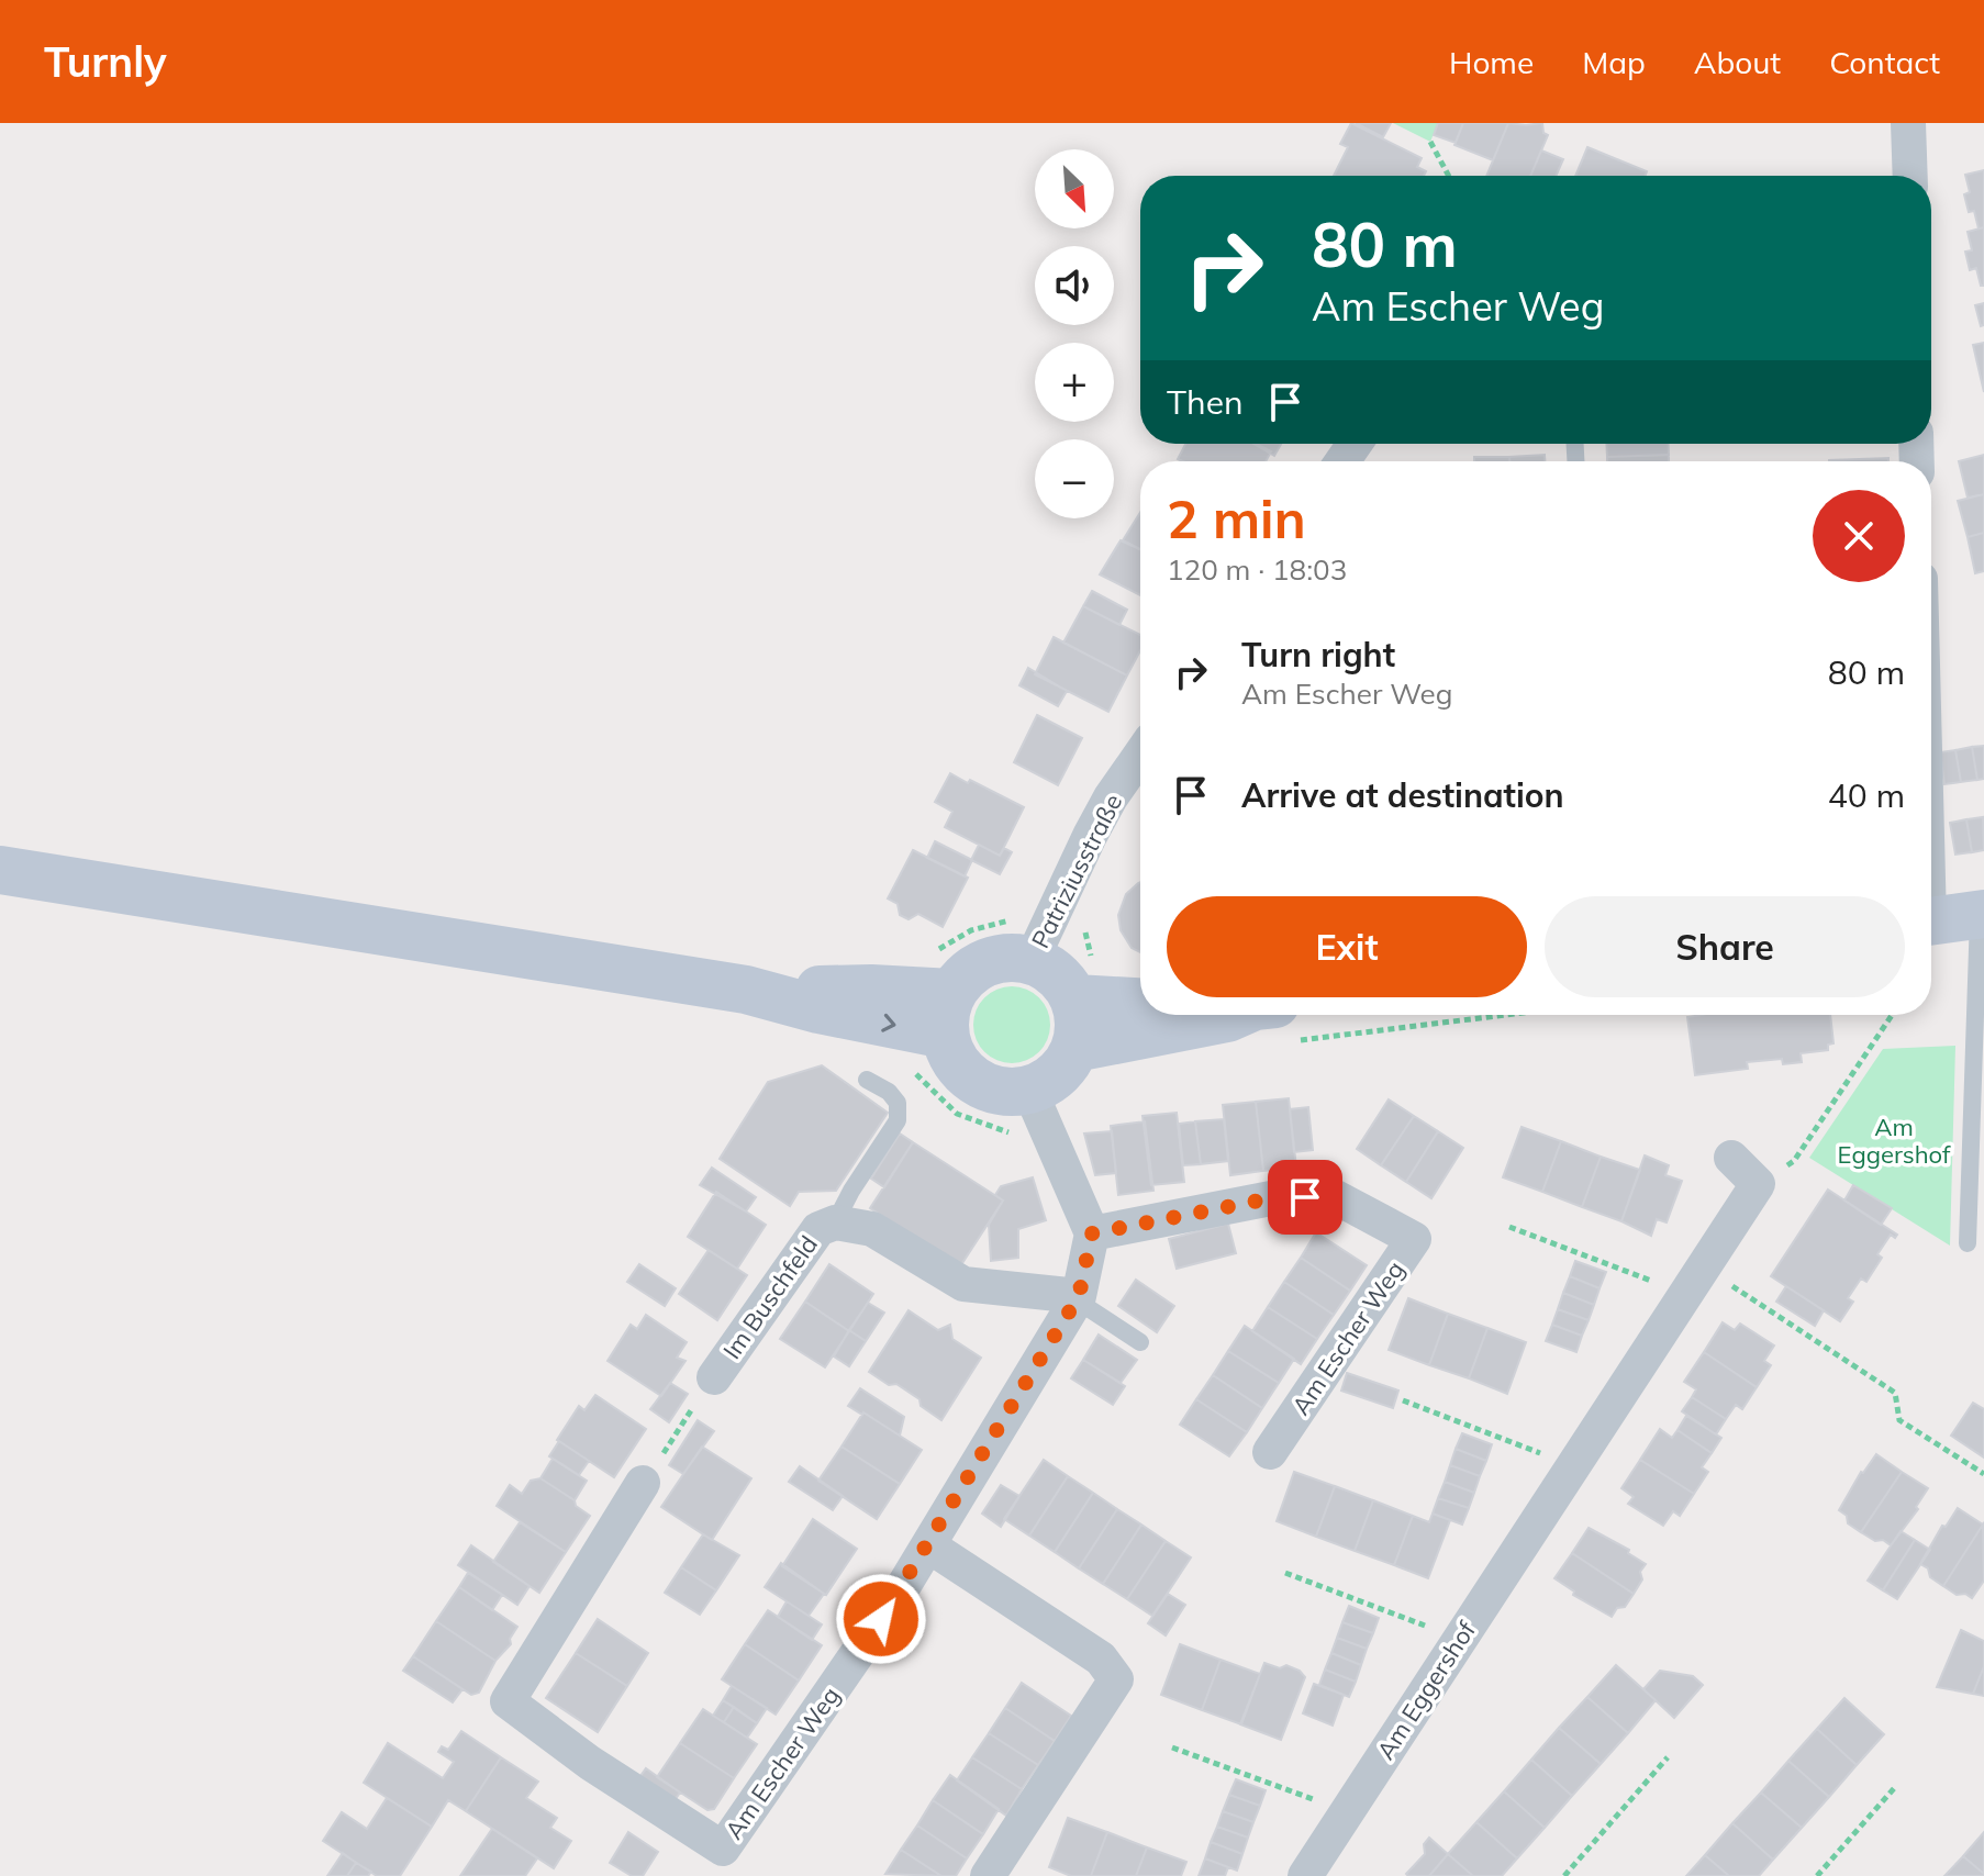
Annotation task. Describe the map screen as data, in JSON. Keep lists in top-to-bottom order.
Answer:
{
  "streets": {
    "street": [
      "Patriziusstraße",
      "Im Buschfeld",
      "Am Escher Weg",
      "Am Eggershof"
    ]
  },
  "crossings": [
    ["Im Buschfeld", "Am Escher Weg"]
  ],
  "parks": ["Am Eggershof"],
  "north": "bottom right",
  "page": {
    "header": "Turnly",
    "nav": [
      "Home",
      "Map",
      "About",
      "Contact"
    ],
    "map_buttons": ["+", "−"],
    "turn": ["80 m", "Am Escher Weg"],
    "then": "Then",
    "heading": ["2 min", "120 m · 18:03"],
    "list": [
      {
        "name": "Turn right",
        "note": "Am Escher Weg",
        "value": "80 m"
      },
      {
        "name": "Arrive at destination",
        "value": "40 m"
      }
    ],
    "buttons": ["Exit", "Share"]
  }
}
